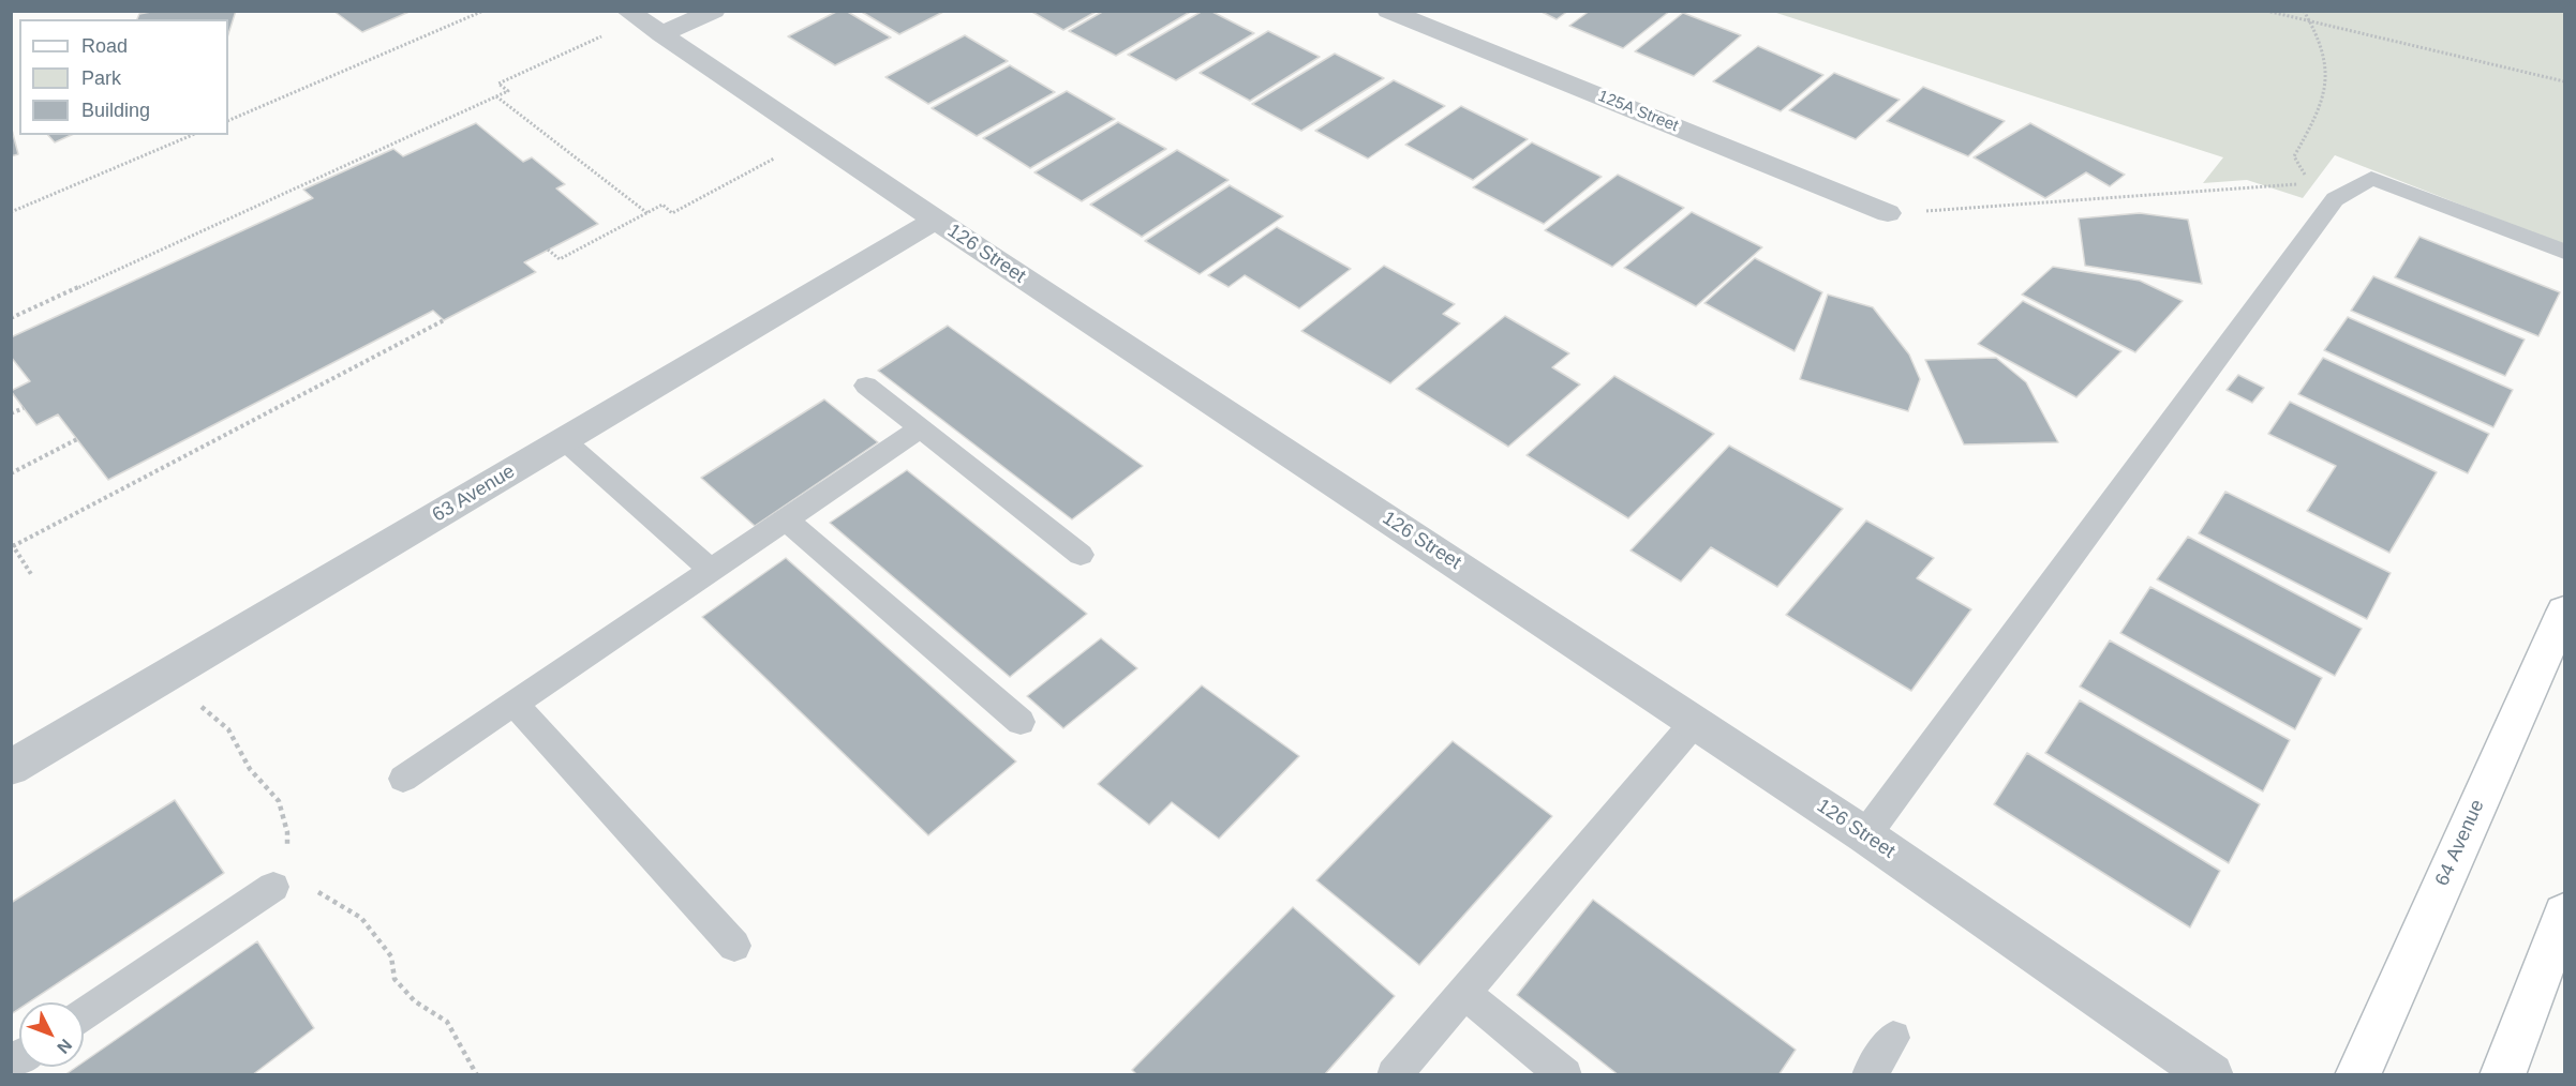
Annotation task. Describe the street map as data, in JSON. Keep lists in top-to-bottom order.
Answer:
{
  "streets": {
    "main road": ["64 Avenue"],
    "street": ["125A Street", "126 Street", "63 Avenue"]
  },
  "crossings": [
    ["126 Street", "63 Avenue"]
  ],
  "legend": ["Road", "Park", "Building"],
  "north": "bottom right"
}
